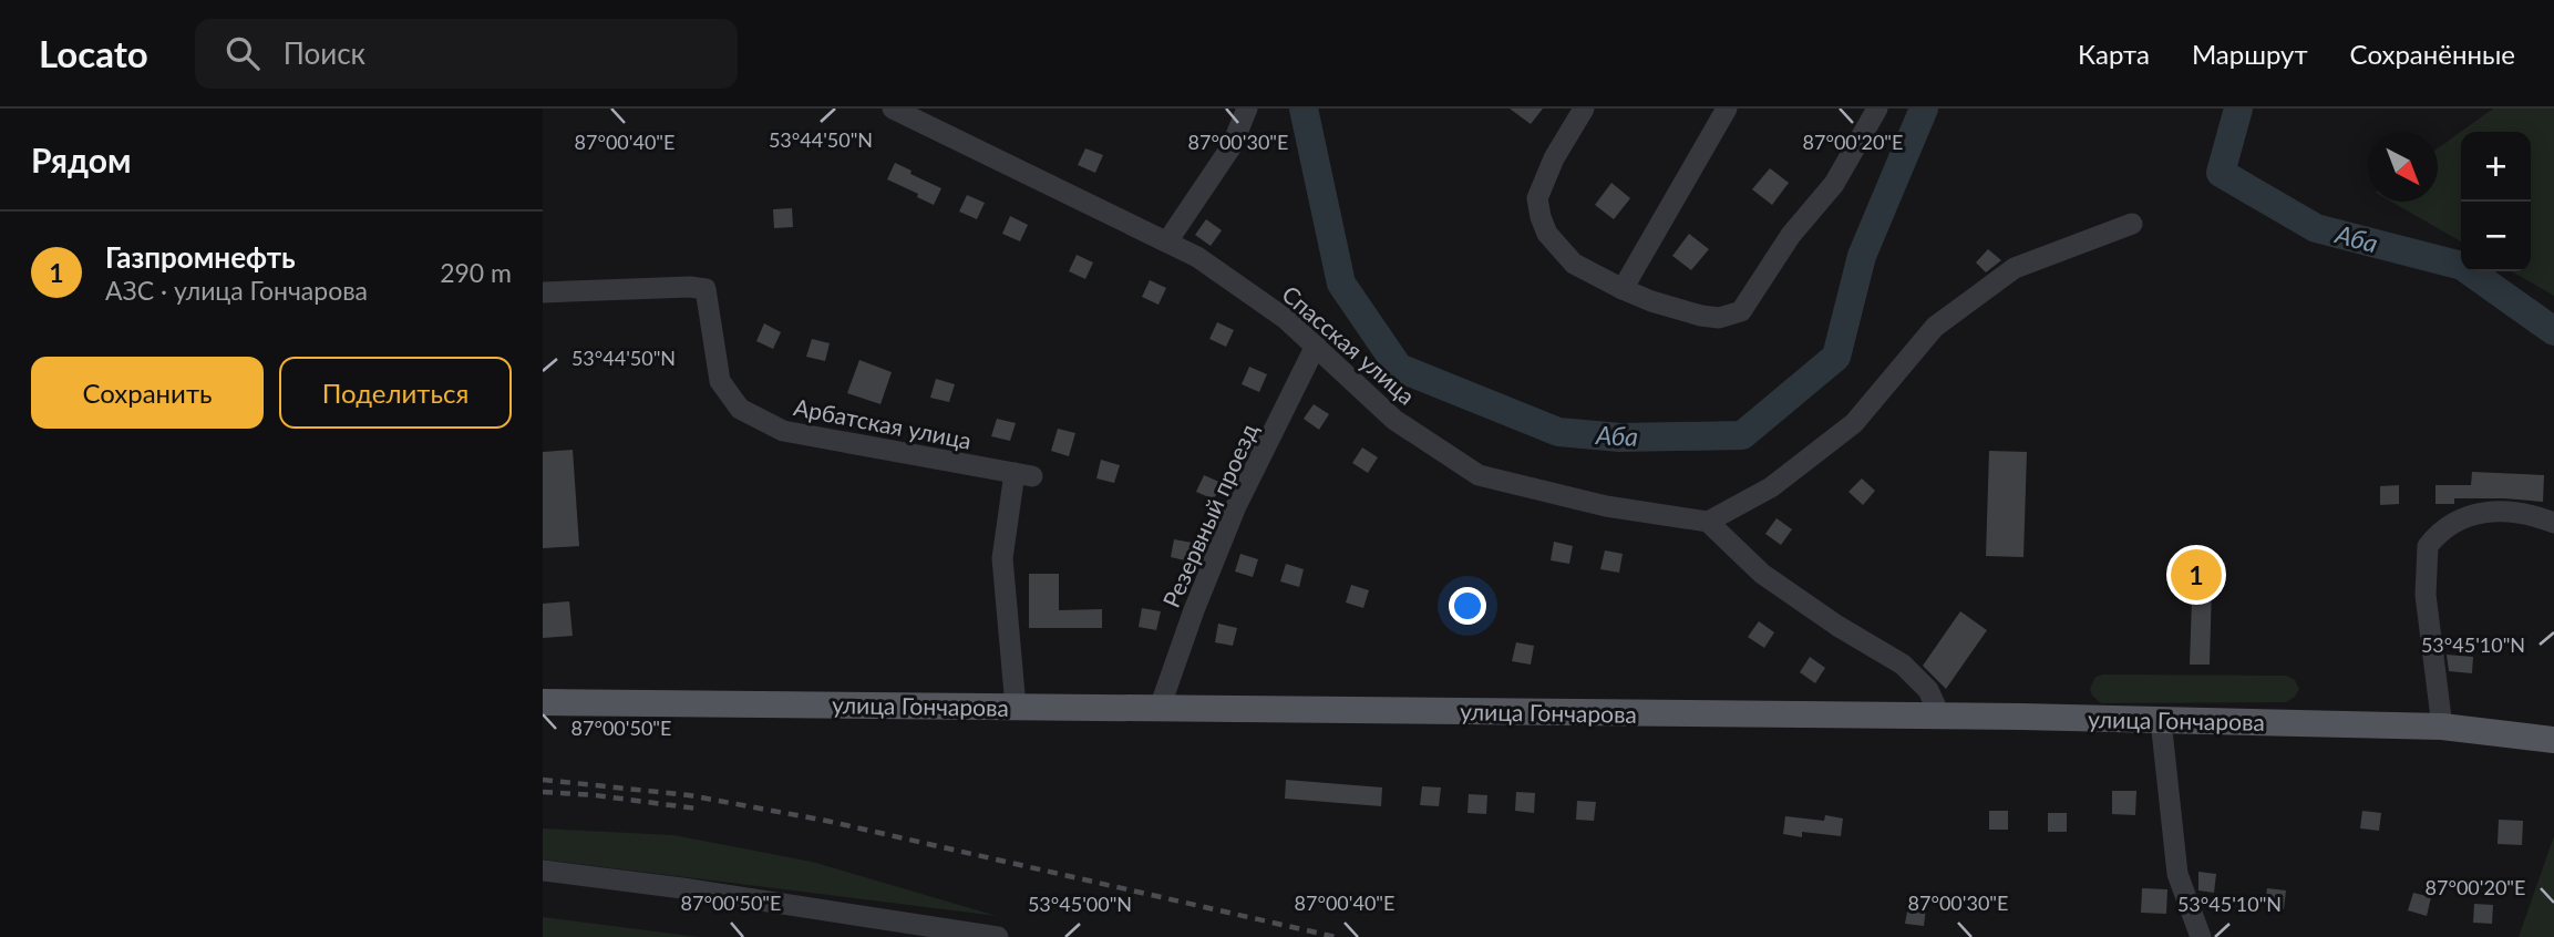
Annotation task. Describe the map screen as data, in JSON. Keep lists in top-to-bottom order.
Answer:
{
  "streets": {
    "main road": ["улица Гончарова"],
    "street": ["Спасская улица", "Арбатская улица", "Резервный проезд"]
  },
  "crossings": [
    ["Спасская улица", "Резервный проезд"],
    ["Арбатская улица", "улица Гончарова"],
    ["Резервный проезд", "улица Гончарова"]
  ],
  "water": ["Аба"],
  "north": "bottom right",
  "page": {
    "header": "Locato",
    "search": "Поиск",
    "nav": ["Карта", "Маршрут", "Сохранённые"],
    "heading": "Рядом",
    "map_buttons": ["+", "−"],
    "list": [
      {
        "mark": "1",
        "name": "Газпромнефть",
        "note": "АЗС · улица Гончарова",
        "value": "290 m"
      }
    ],
    "buttons": ["Сохранить", "Поделиться"],
    "pins": "1"
  },
  "coordinates": [
    "53°44'50\"N",
    "87°00'40\"E",
    "87°00'30\"E",
    "87°00'20\"E",
    "53°45'10\"N",
    "87°00'50\"E",
    "53°45'00\"N"
  ]
}
